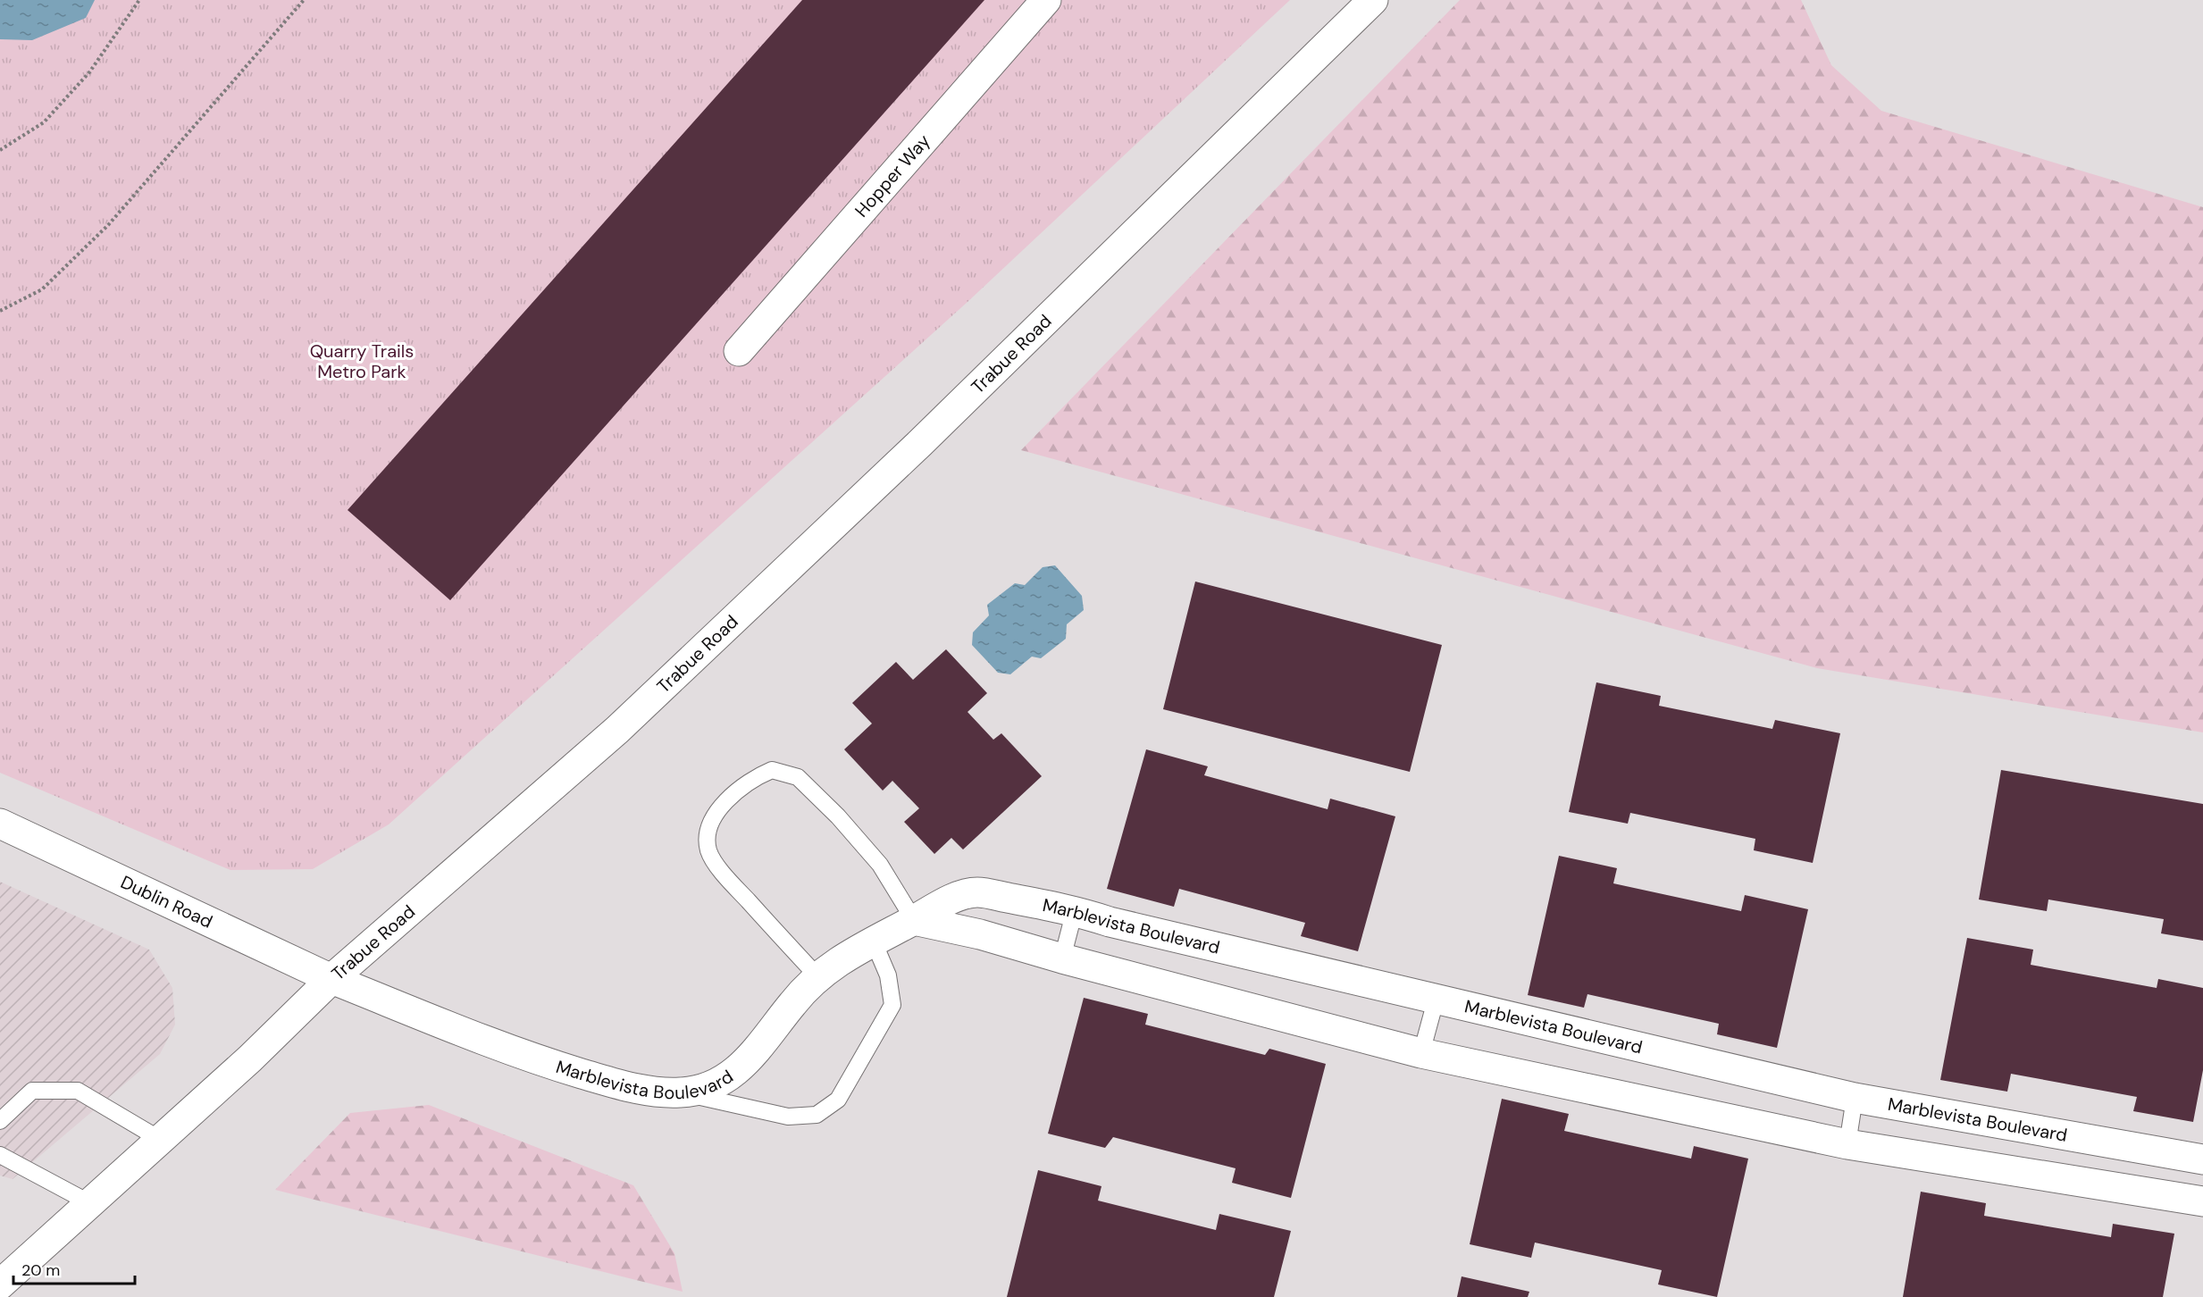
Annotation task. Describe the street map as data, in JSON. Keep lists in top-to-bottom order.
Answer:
{
  "streets": {
    "street": [
      "Hopper Way",
      "Trabue Road",
      "Dublin Road",
      "Marblevista Boulevard"
    ]
  },
  "crossings": [
    ["Trabue Road", "Dublin Road"],
    ["Trabue Road", "Marblevista Boulevard"],
    ["Dublin Road", "Marblevista Boulevard"]
  ],
  "parks": ["Quarry Trails Metro Park"],
  "scale_bar": "20 m"
}
